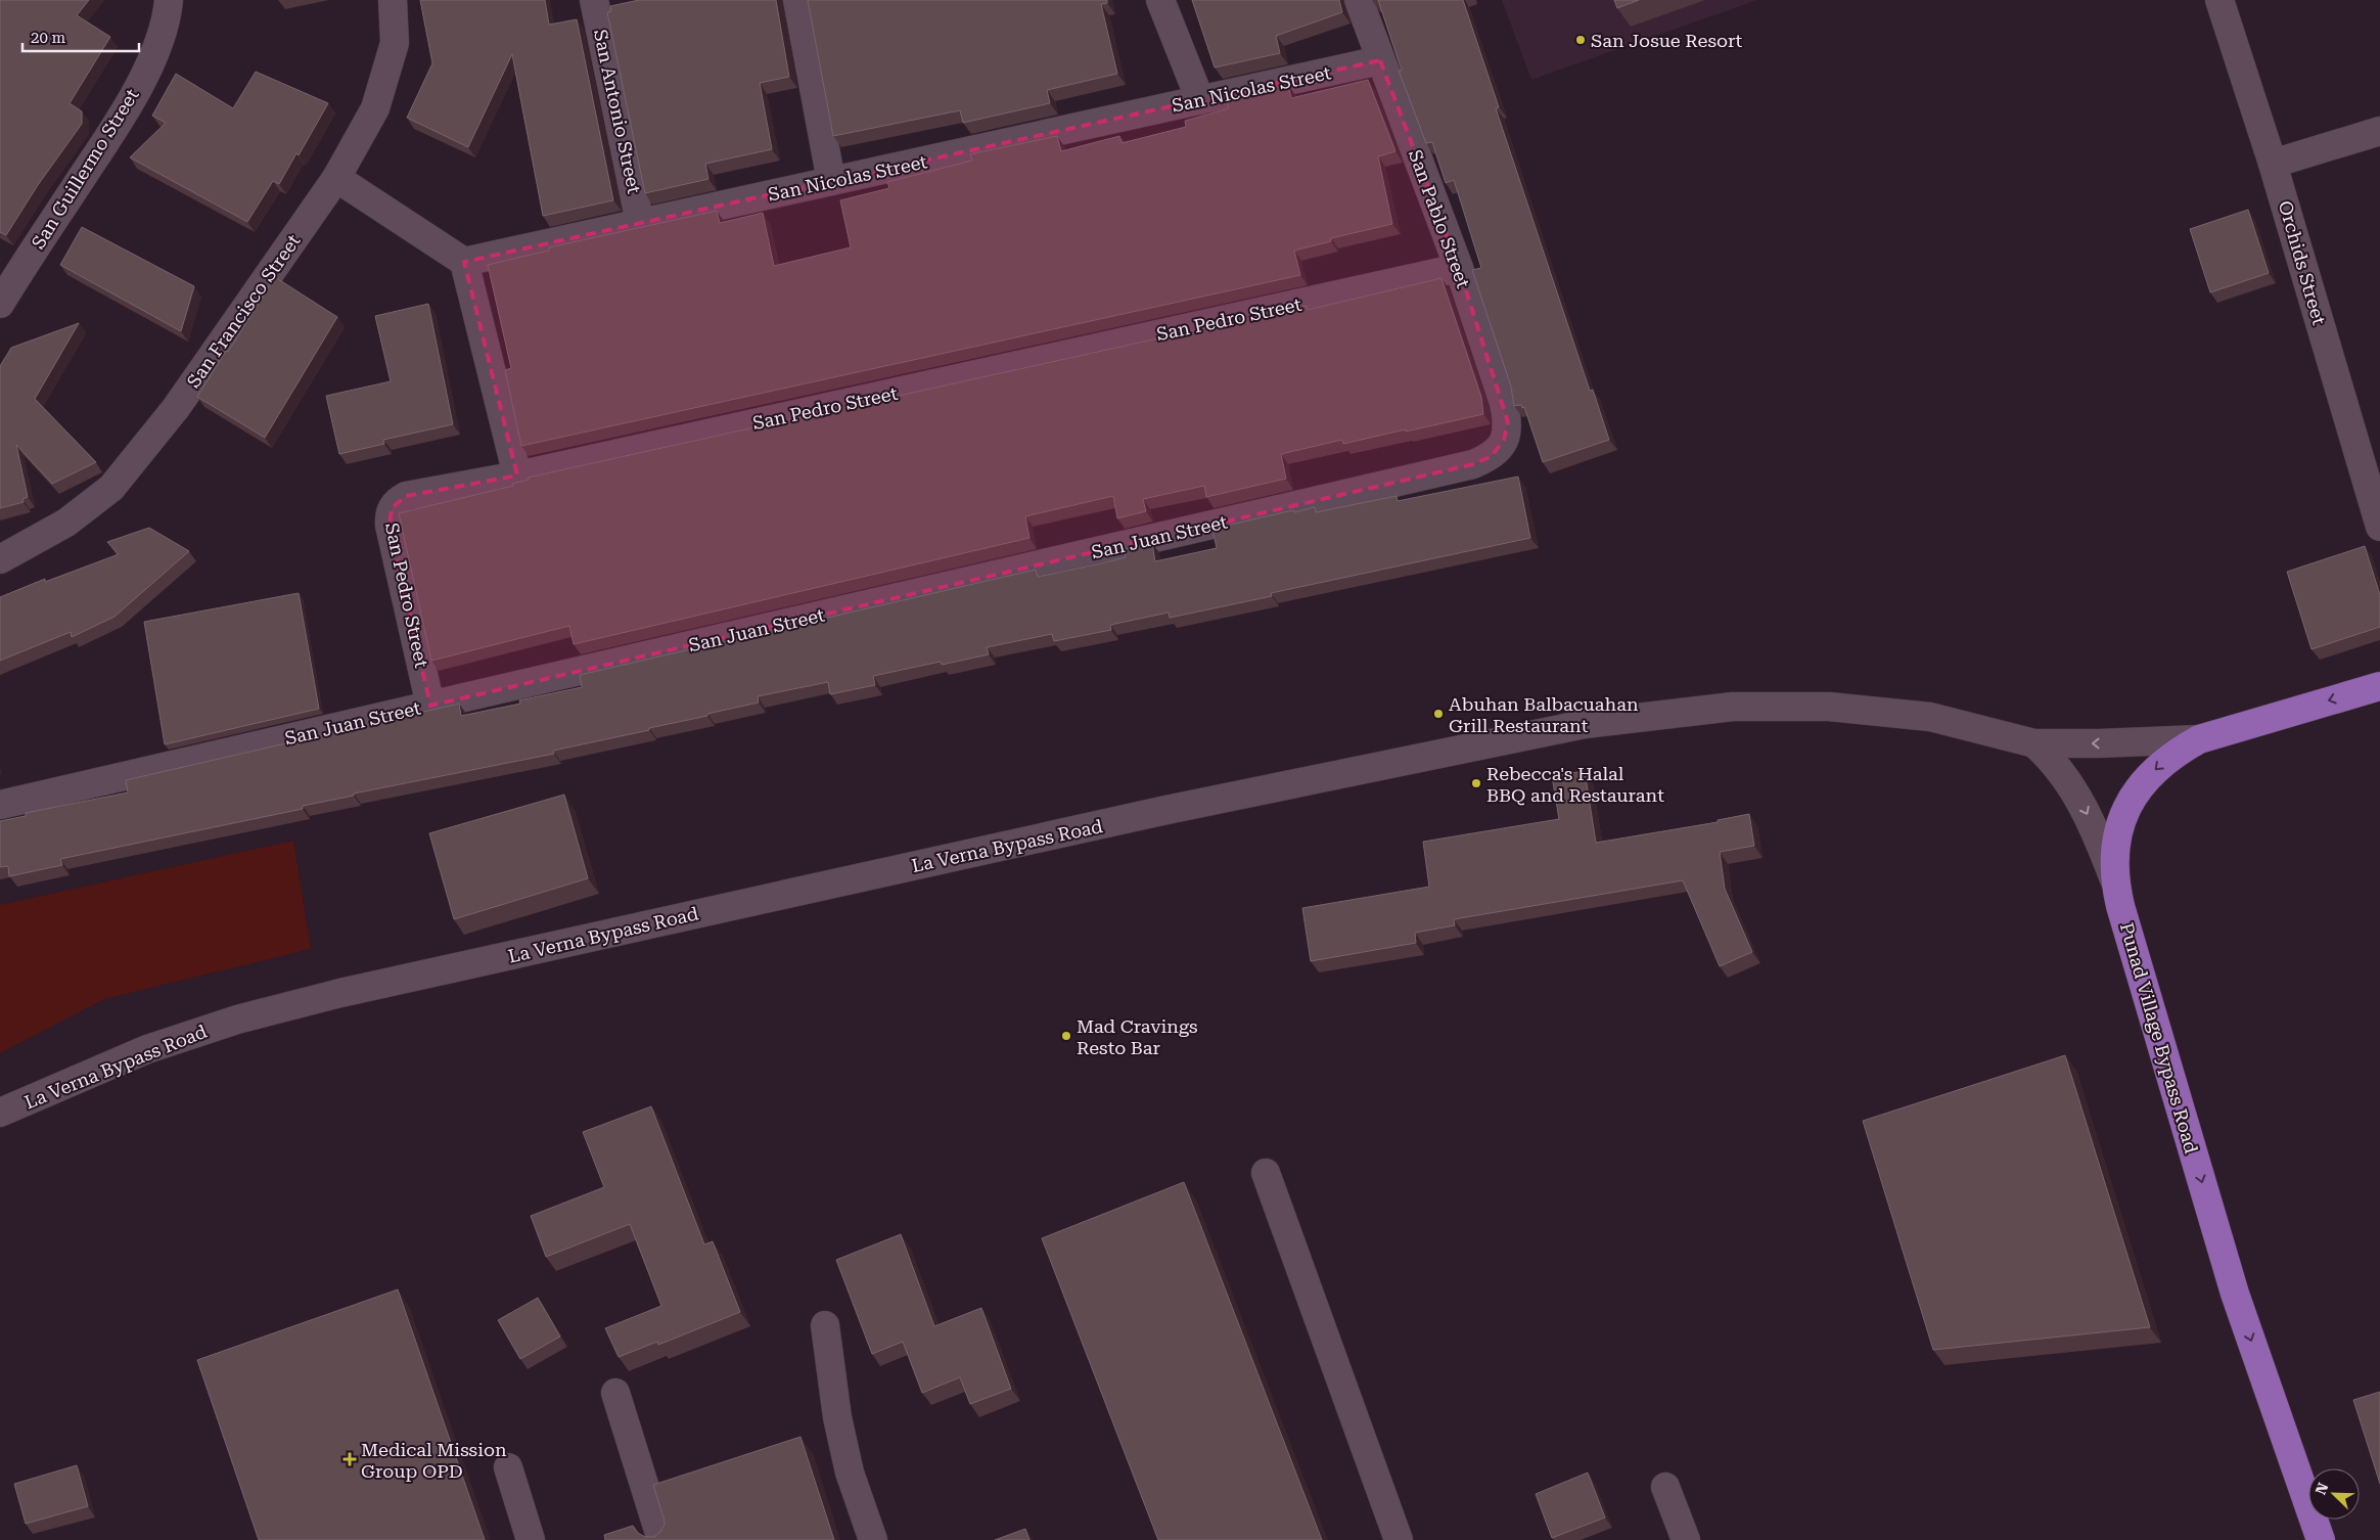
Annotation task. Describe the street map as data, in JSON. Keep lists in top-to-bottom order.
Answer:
{
  "streets": {
    "main road": ["Punad Village Bypass Road"],
    "street": [
      "San Nicolas Street",
      "San Antonio Street",
      "San Guillermo Street",
      "San Pablo Street",
      "Orchids Street",
      "San Francisco Street",
      "San Pedro Street",
      "San Juan Street",
      "La Verna Bypass Road"
    ]
  },
  "crossings": [
    ["San Nicolas Street", "San Antonio Street"],
    ["San Nicolas Street", "San Pablo Street"],
    ["San Pablo Street", "San Pedro Street"],
    ["San Pablo Street", "San Juan Street"],
    ["San Pedro Street", "San Juan Street"],
    ["La Verna Bypass Road", "Punad Village Bypass Road"]
  ],
  "one_way": ["Punad Village Bypass Road"],
  "places": {
    "other": [
      "San Josue Resort",
      "Abuhan Balbacuahan Grill Restaurant",
      "Rebecca's Halal BBQ and Restaurant",
      "Mad Cravings Resto Bar"
    ],
    "health": ["Medical Mission Group OPD"]
  },
  "scale_bar": "20 m",
  "north": "top left"
}
